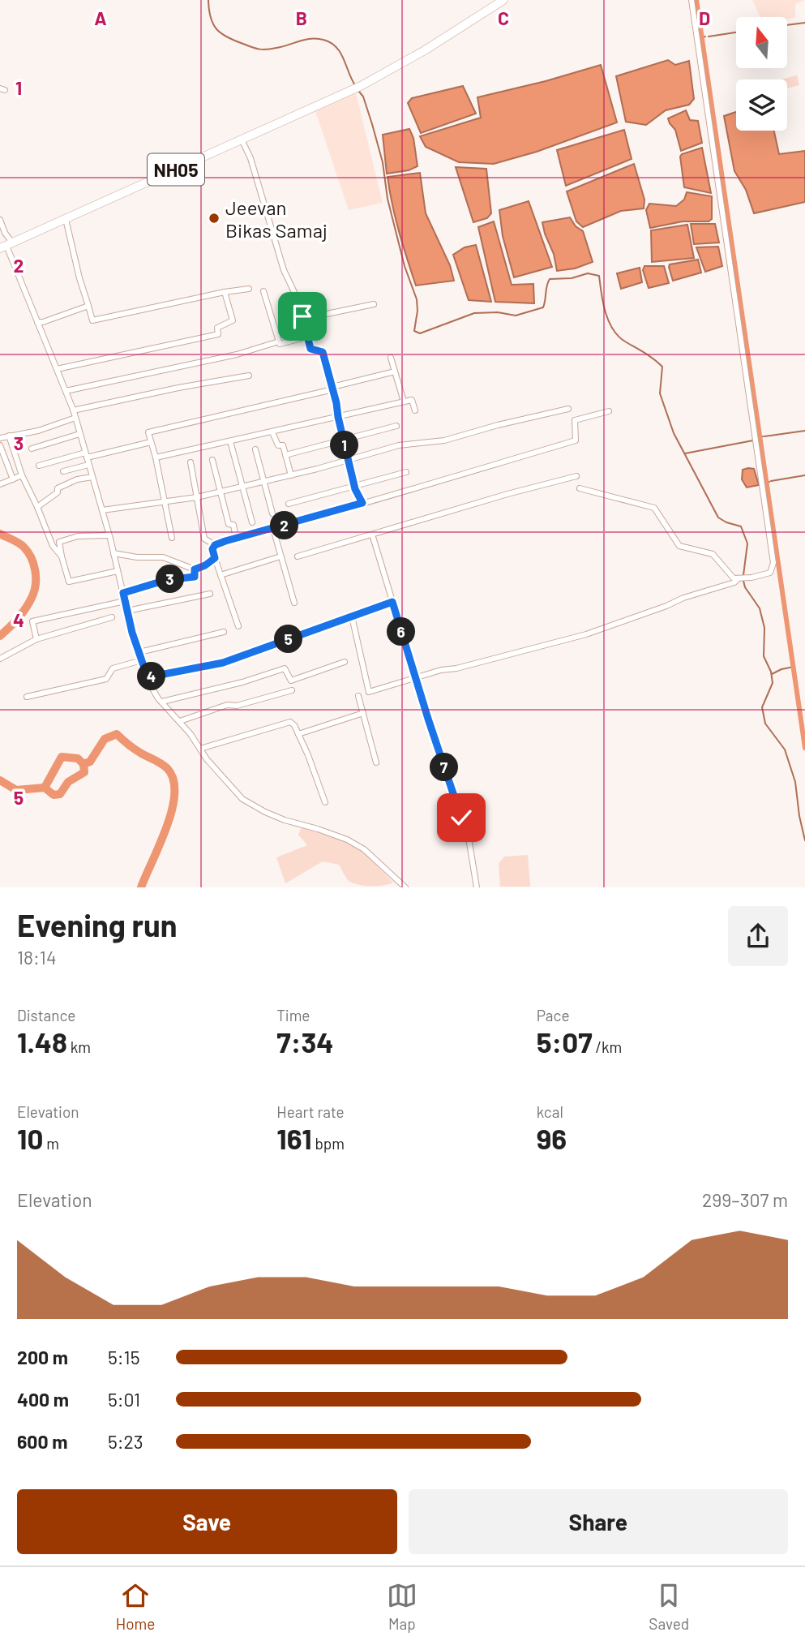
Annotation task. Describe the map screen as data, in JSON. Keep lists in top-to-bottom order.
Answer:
{
  "streets": {
    "main road": ["NH05"]
  },
  "places": ["Jeevan Bikas Samaj"],
  "north": "top",
  "page": {
    "pins": [
      "1",
      "2",
      "3",
      "6",
      "5",
      "4",
      "7"
    ],
    "heading": ["Evening run", "18:14"],
    "stats": [
      ["Distance", "1.48 km"],
      ["Time", "7:34"],
      ["Pace", "5:07 /km"],
      ["Elevation", "10 m"],
      ["Heart rate", "161 bpm"],
      ["kcal", "96"]
    ],
    "chart": ["Elevation", "299–307 m"],
    "list": [
      {
        "name": "200 m",
        "note": "5:15"
      },
      {
        "name": "400 m",
        "note": "5:01"
      },
      {
        "name": "600 m",
        "note": "5:23"
      }
    ],
    "buttons": ["Save", "Share"],
    "tabs": ["Home", "Map", "Saved"]
  },
  "grid": {
    "columns": [
      "A",
      "B",
      "C",
      "D"
    ],
    "rows": [
      "1",
      "2",
      "3",
      "4",
      "5"
    ]
  }
}
